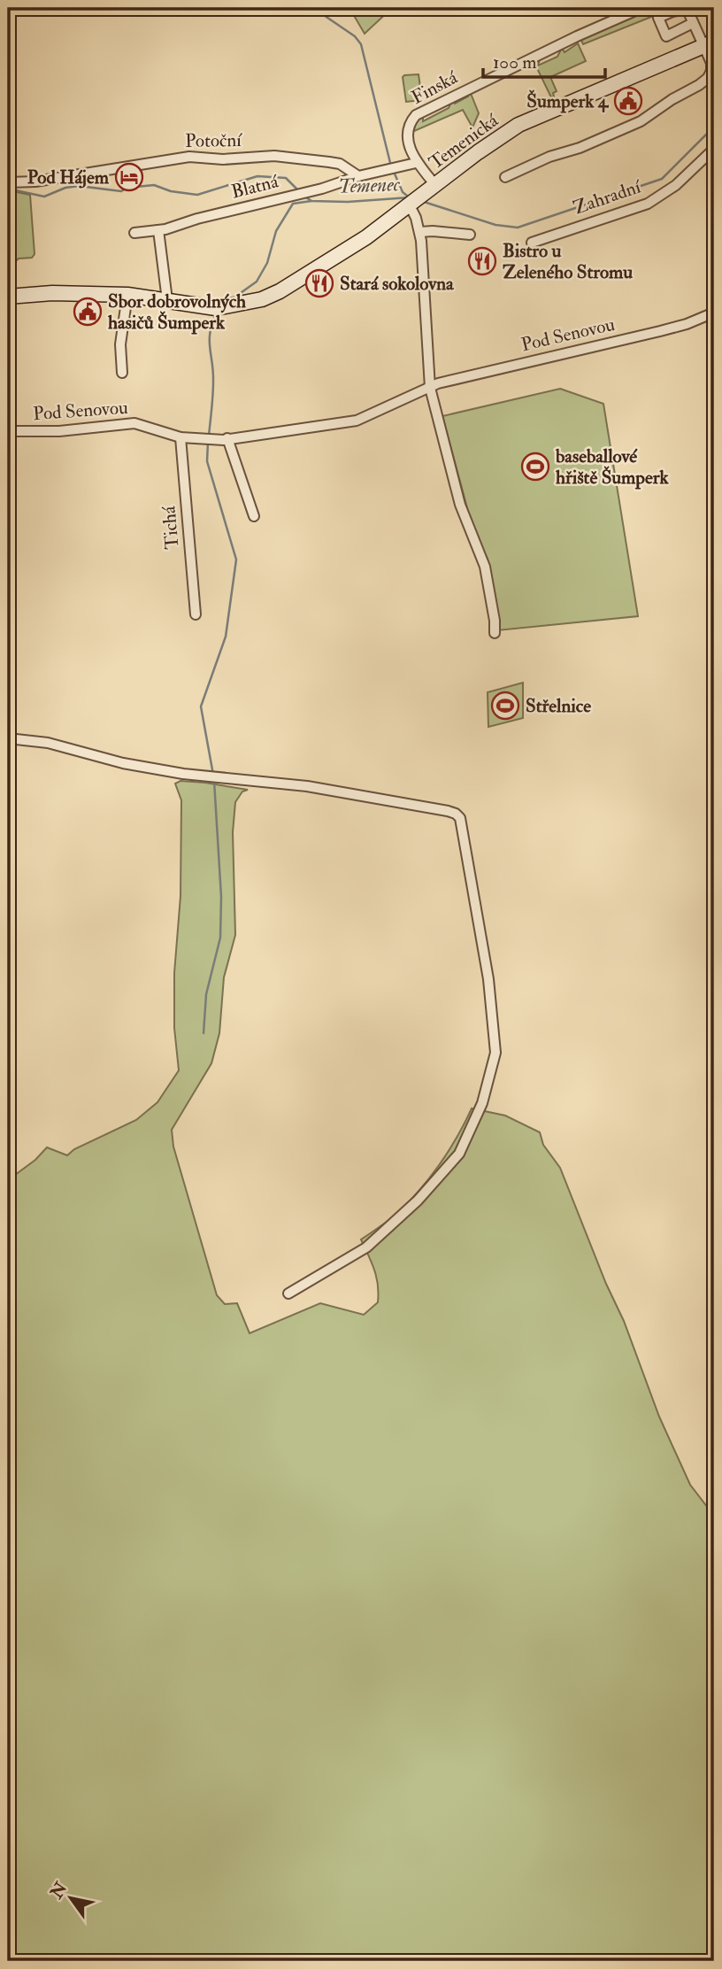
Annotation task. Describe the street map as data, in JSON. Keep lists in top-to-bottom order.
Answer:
{
  "streets": {
    "street": [
      "Finská",
      "Potoční",
      "Temenická",
      "Blatná",
      "Zahradní",
      "Pod Senovou",
      "Tichá"
    ]
  },
  "crossings": [
    ["Potoční", "Blatná"],
    ["Pod Senovou", "Tichá"]
  ],
  "water": ["Temenec"],
  "places": {
    "public building": ["Šumperk 4", "Sbor dobrovolných hasičů Šumperk"],
    "hotel": ["Pod Hájem"],
    "restaurant": ["Bistro u Zeleného Stromu", "Stará sokolovna"],
    "sports": ["baseballové hřiště Šumperk", "Střelnice"]
  },
  "scale_bar": "100 m",
  "north": "top left"
}
